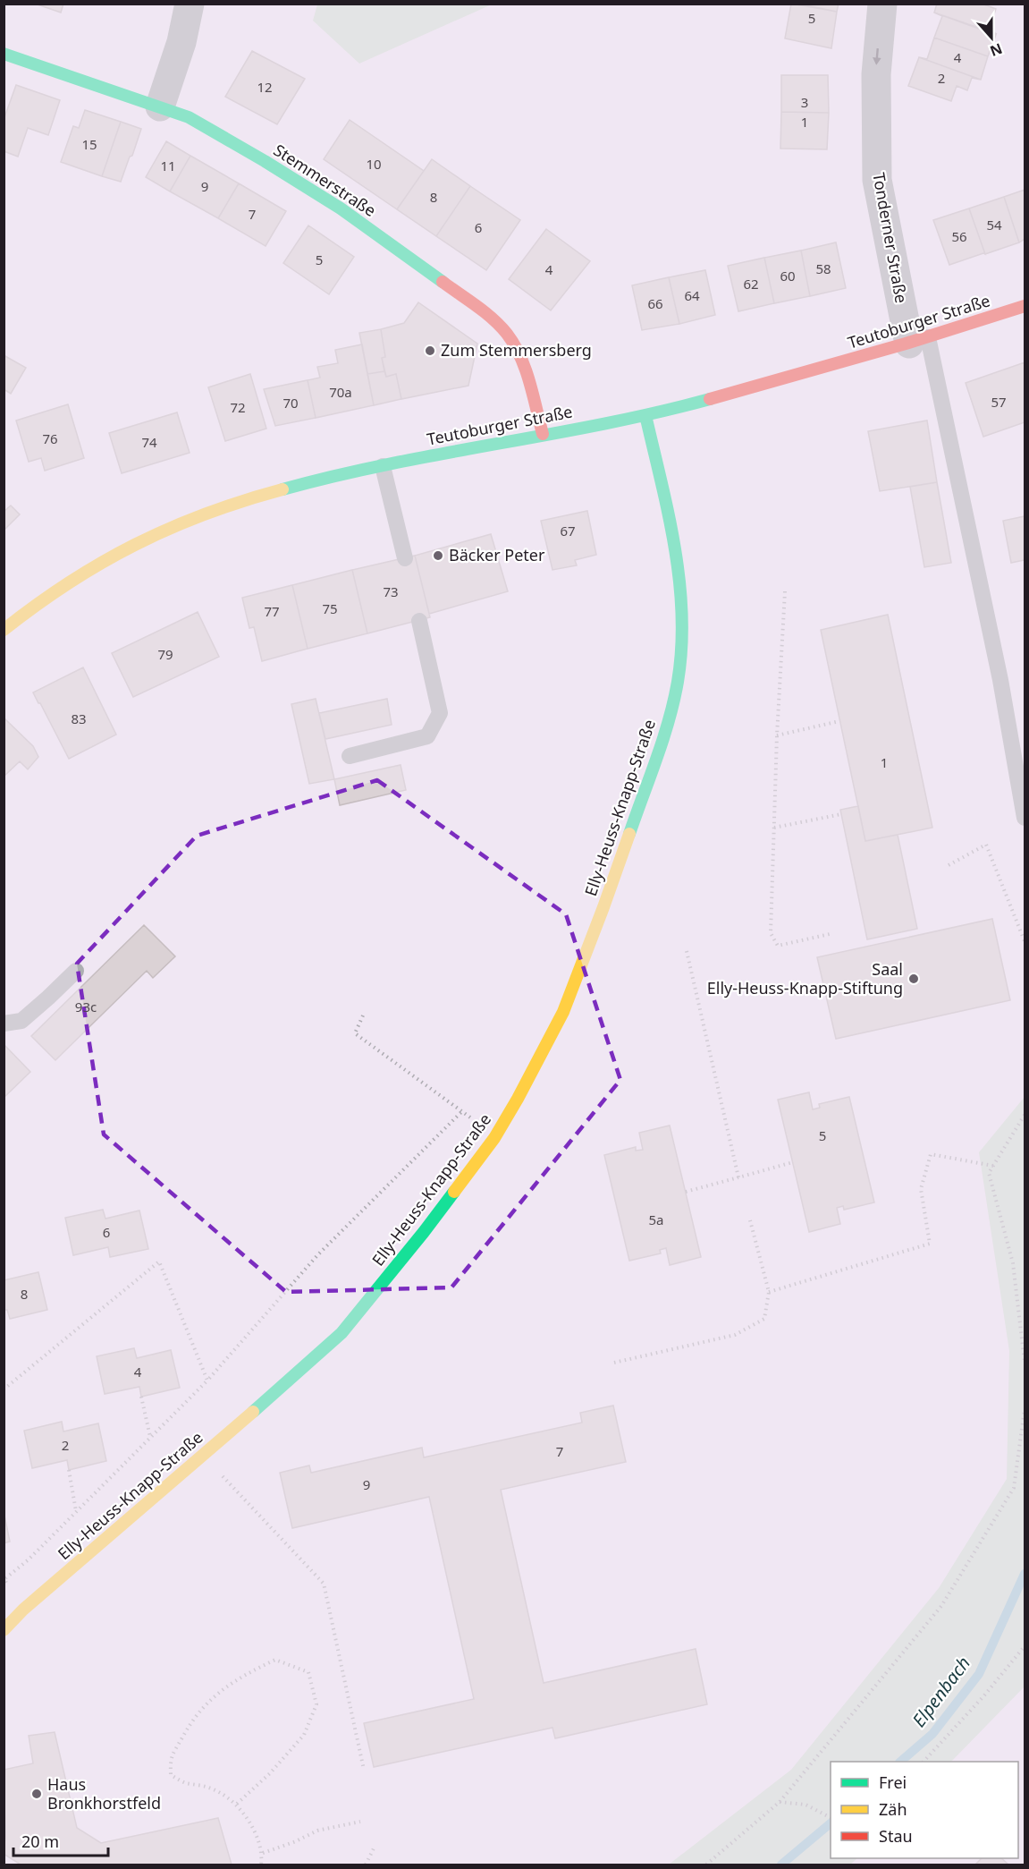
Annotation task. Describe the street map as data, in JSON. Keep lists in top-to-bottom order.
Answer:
{
  "streets": {
    "street": [
      "Stemmerstraße",
      "Tonderner Straße",
      "Teutoburger Straße",
      "Elly-Heuss-Knapp-Straße"
    ]
  },
  "crossings": [
    ["Stemmerstraße", "Teutoburger Straße"],
    ["Tonderner Straße", "Teutoburger Straße"],
    ["Teutoburger Straße", "Elly-Heuss-Knapp-Straße"]
  ],
  "one_way": ["Tonderner Straße"],
  "water": ["Elpenbach"],
  "places": [
    "Zum Stemmersberg",
    "Bäcker Peter",
    "Saal Elly-Heuss-Knapp-Stiftung",
    "Haus Bronkhorstfeld"
  ],
  "house_numbers": [
    "5",
    "4",
    "2",
    "12",
    "3",
    "1",
    "15",
    "10",
    "11",
    "9",
    "8",
    "7",
    "54",
    "6",
    "56",
    "5",
    "58",
    "4",
    "60",
    "62",
    "64",
    "66",
    "70a",
    "57",
    "70",
    "72",
    "76",
    "74",
    "67",
    "73",
    "75",
    "77",
    "79",
    "83",
    "1",
    "93c",
    "5",
    "5a",
    "6",
    "8",
    "4",
    "2",
    "7",
    "9"
  ],
  "legend": ["Frei", "Zäh", "Stau"],
  "scale_bar": "20 m",
  "north": "bottom"
}
